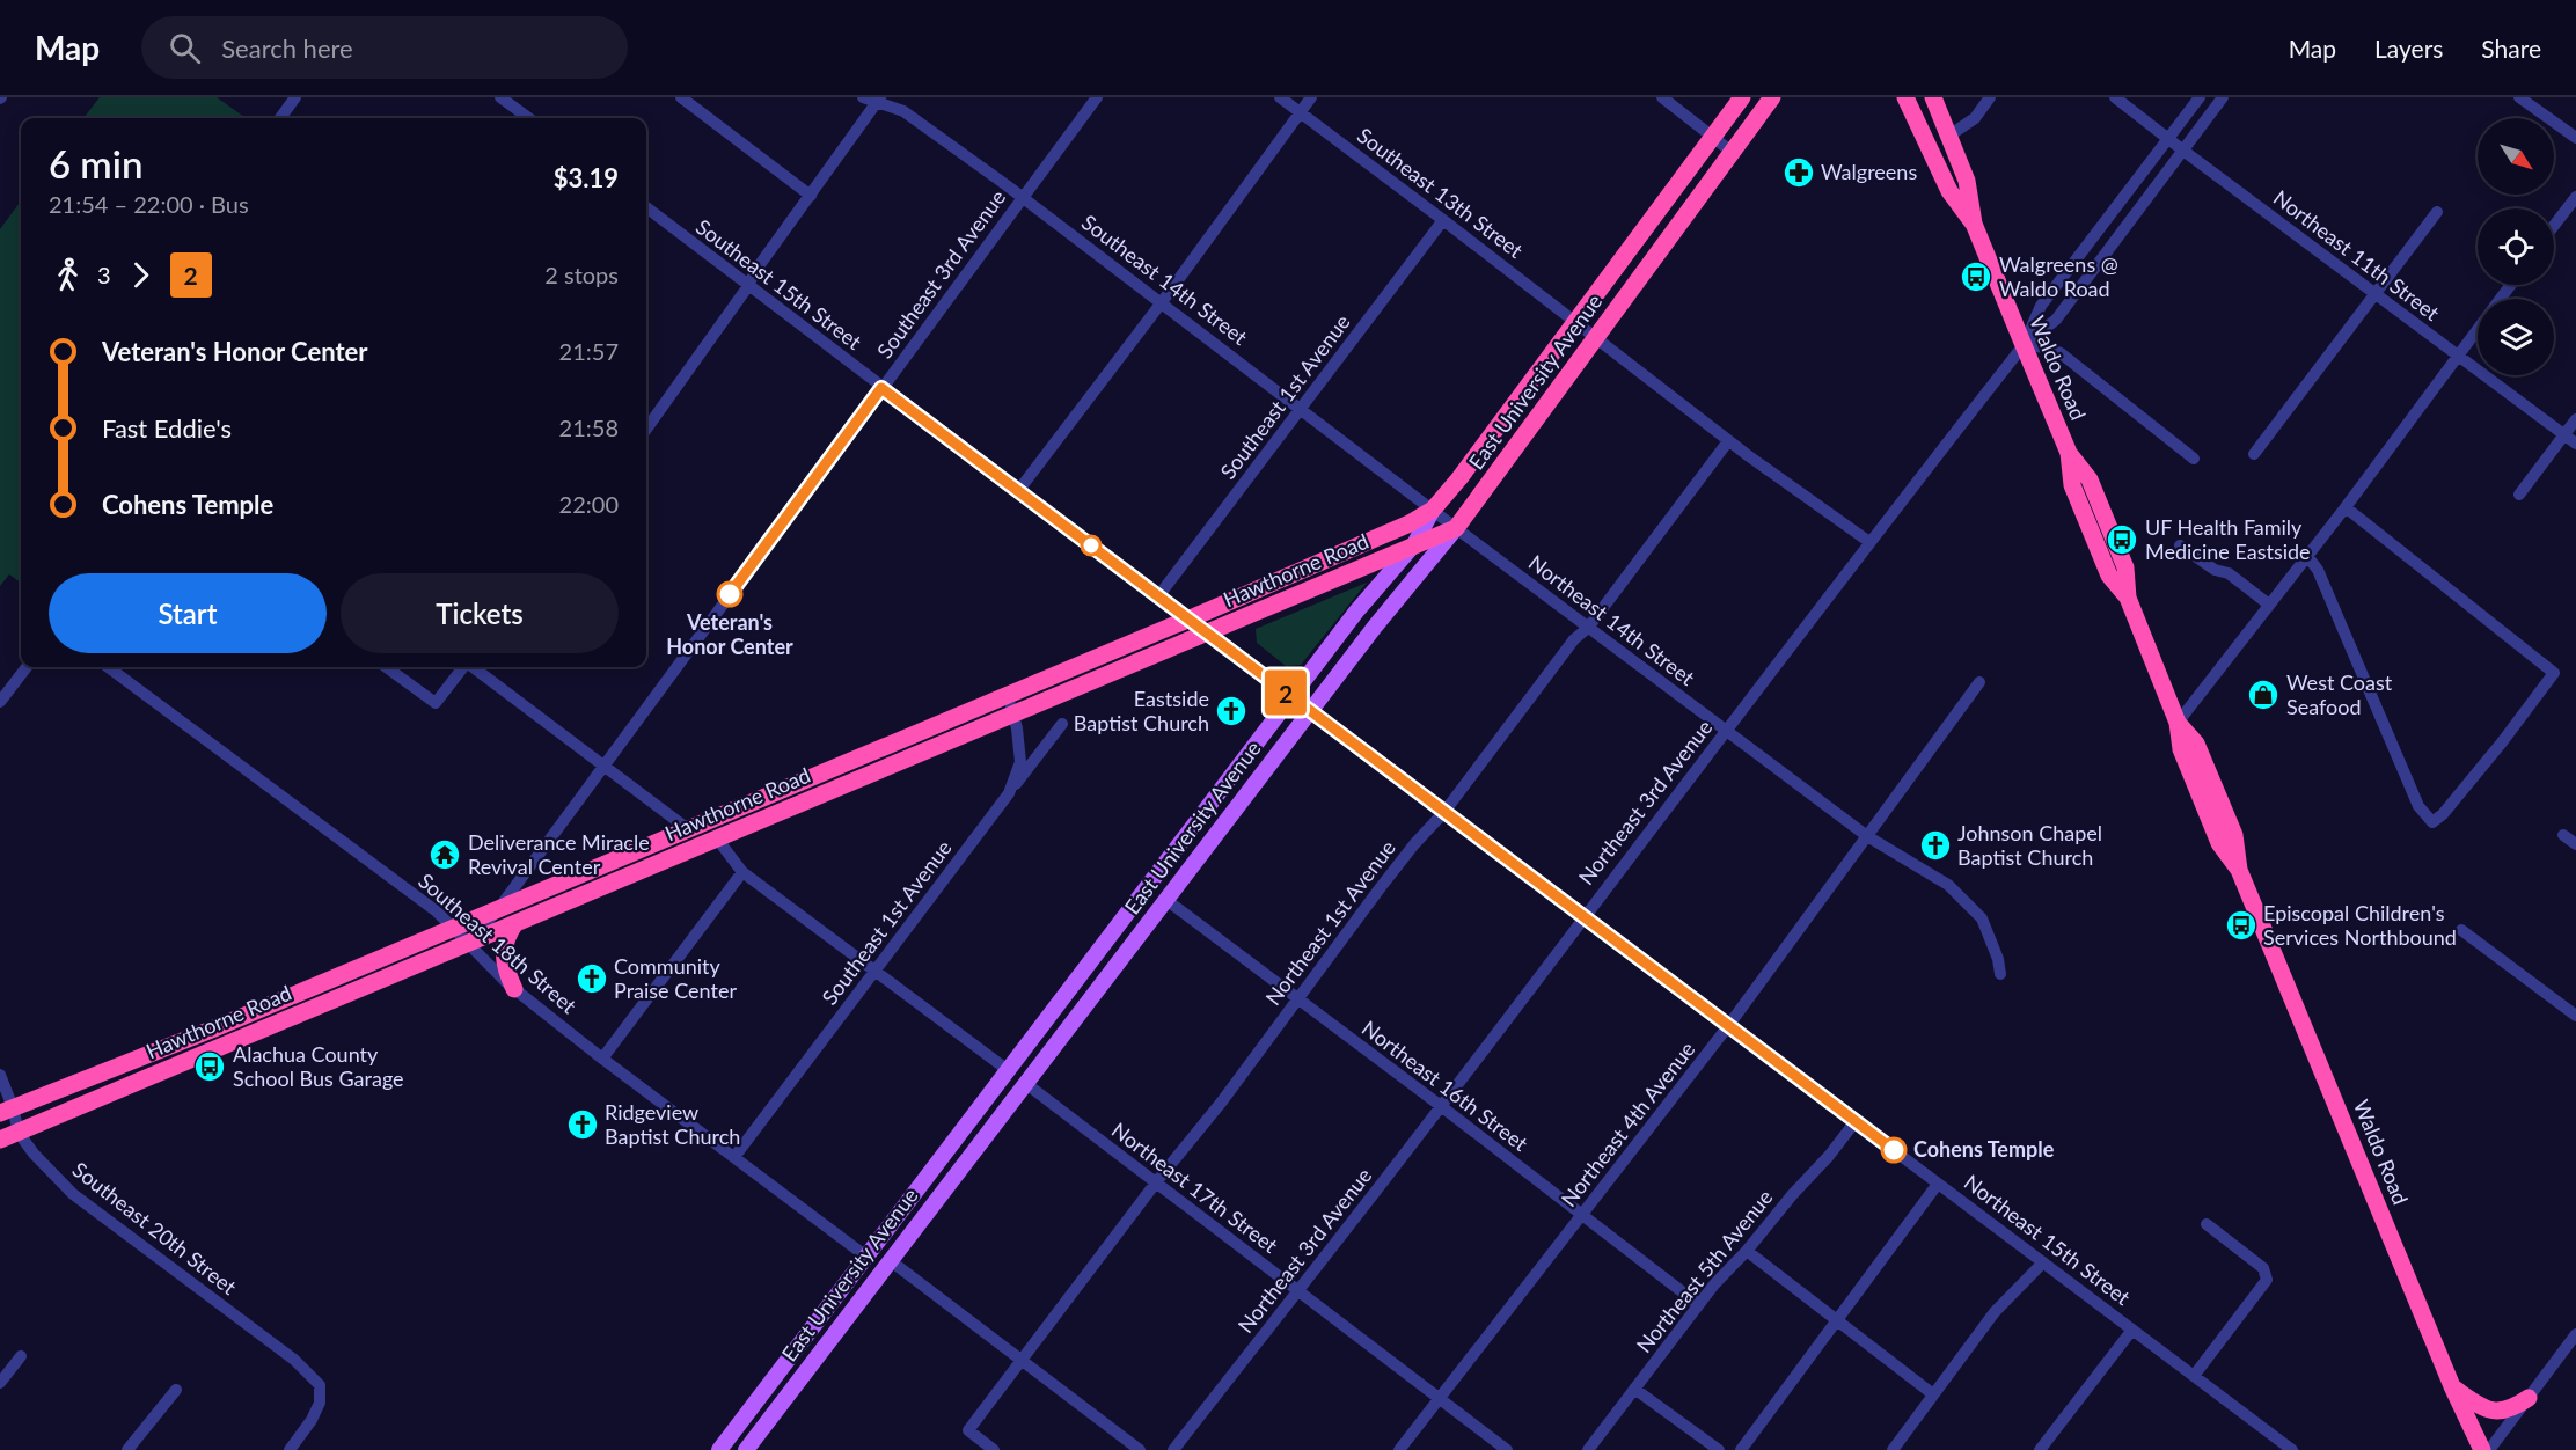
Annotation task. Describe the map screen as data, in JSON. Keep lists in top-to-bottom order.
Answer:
{
  "streets": {
    "highway": ["Waldo Road", "East University Avenue", "Hawthorne Road"],
    "street": [
      "Southeast 13th Street",
      "Northeast 11th Street",
      "Southeast 3rd Avenue",
      "Southeast 14th Street",
      "Southeast 15th Street",
      "Southeast 1st Avenue",
      "Northeast 14th Street",
      "Northeast 3rd Avenue",
      "Northeast 1st Avenue",
      "Southeast 18th Street",
      "Northeast 16th Street",
      "Northeast 4th Avenue",
      "Northeast 17th Street",
      "Southeast 20th Street",
      "Northeast 15th Street",
      "Northeast 5th Avenue"
    ]
  },
  "crossings": [
    ["Southeast 13th Street", "East University Avenue"],
    ["Southeast 13th Street", "Southeast 1st Avenue"],
    ["Southeast 13th Street", "Northeast 3rd Avenue"],
    ["Southeast 13th Street", "Northeast 1st Avenue"],
    ["Northeast 11th Street", "Northeast 3rd Avenue"],
    ["Southeast 3rd Avenue", "Southeast 14th Street"],
    ["Southeast 3rd Avenue", "Southeast 15th Street"],
    ["Southeast 3rd Avenue", "Hawthorne Road"],
    ["Southeast 3rd Avenue", "Southeast 18th Street"],
    ["Southeast 14th Street", "East University Avenue"],
    ["Southeast 14th Street", "Southeast 1st Avenue"],
    ["Southeast 14th Street", "Hawthorne Road"],
    ["Southeast 14th Street", "Northeast 14th Street"],
    ["Southeast 15th Street", "East University Avenue"],
    ["Southeast 15th Street", "Southeast 1st Avenue"],
    ["Southeast 15th Street", "Hawthorne Road"],
    ["Waldo Road", "Northeast 3rd Avenue"],
    ["East University Avenue", "Hawthorne Road"],
    ["East University Avenue", "Northeast 14th Street"],
    ["East University Avenue", "Southeast 18th Street"],
    ["East University Avenue", "Northeast 16th Street"],
    ["East University Avenue", "Northeast 17th Street"],
    ["East University Avenue", "Northeast 15th Street"],
    ["Southeast 1st Avenue", "Hawthorne Road"],
    ["Southeast 1st Avenue", "Southeast 18th Street"],
    ["Hawthorne Road", "Northeast 14th Street"],
    ["Hawthorne Road", "Southeast 18th Street"],
    ["Hawthorne Road", "Southeast 20th Street"],
    ["Northeast 14th Street", "Northeast 3rd Avenue"],
    ["Northeast 14th Street", "Northeast 1st Avenue"],
    ["Northeast 14th Street", "Northeast 4th Avenue"],
    ["Northeast 3rd Avenue", "Northeast 16th Street"],
    ["Northeast 3rd Avenue", "Northeast 17th Street"],
    ["Northeast 3rd Avenue", "Northeast 15th Street"],
    ["Northeast 1st Avenue", "Northeast 16th Street"],
    ["Northeast 1st Avenue", "Northeast 17th Street"],
    ["Northeast 1st Avenue", "Northeast 15th Street"],
    ["Northeast 16th Street", "Northeast 4th Avenue"],
    ["Northeast 16th Street", "Northeast 5th Avenue"],
    ["Northeast 4th Avenue", "Northeast 17th Street"],
    ["Northeast 4th Avenue", "Northeast 15th Street"],
    ["Northeast 15th Street", "Northeast 5th Avenue"]
  ],
  "places": {
    "pharmacy": ["Walgreens"],
    "bus stop": [
      "Walgreens @ Waldo Road",
      "UF Health Family Medicine Eastside",
      "Episcopal Children's Services Northbound",
      "Alachua County School Bus Garage"
    ],
    "other": ["Veteran's Honor Center", "Cohens Temple"],
    "shop": ["West Coast Seafood"],
    "church": [
      "Eastside Baptist Church",
      "Johnson Chapel Baptist Church",
      "Community Praise Center",
      "Ridgeview Baptist Church"
    ],
    "temple": ["Deliverance Miracle Revival Center"]
  },
  "lines": ["bus line 2"],
  "north": "bottom right",
  "page": {
    "header": "Map",
    "search": "Search here",
    "nav": ["Map", "Layers", "Share"],
    "on_map": "2",
    "heading": ["6 min", "21:54 – 22:00 · Bus", "$3.19"],
    "legs": ["3", "2", "2 stops"],
    "list": [
      {
        "name": "Veteran's Honor Center",
        "value": "21:57"
      },
      {
        "name": "Fast Eddie's",
        "value": "21:58"
      },
      {
        "name": "Cohens Temple",
        "value": "22:00"
      }
    ],
    "buttons": ["Start", "Tickets"]
  }
}
